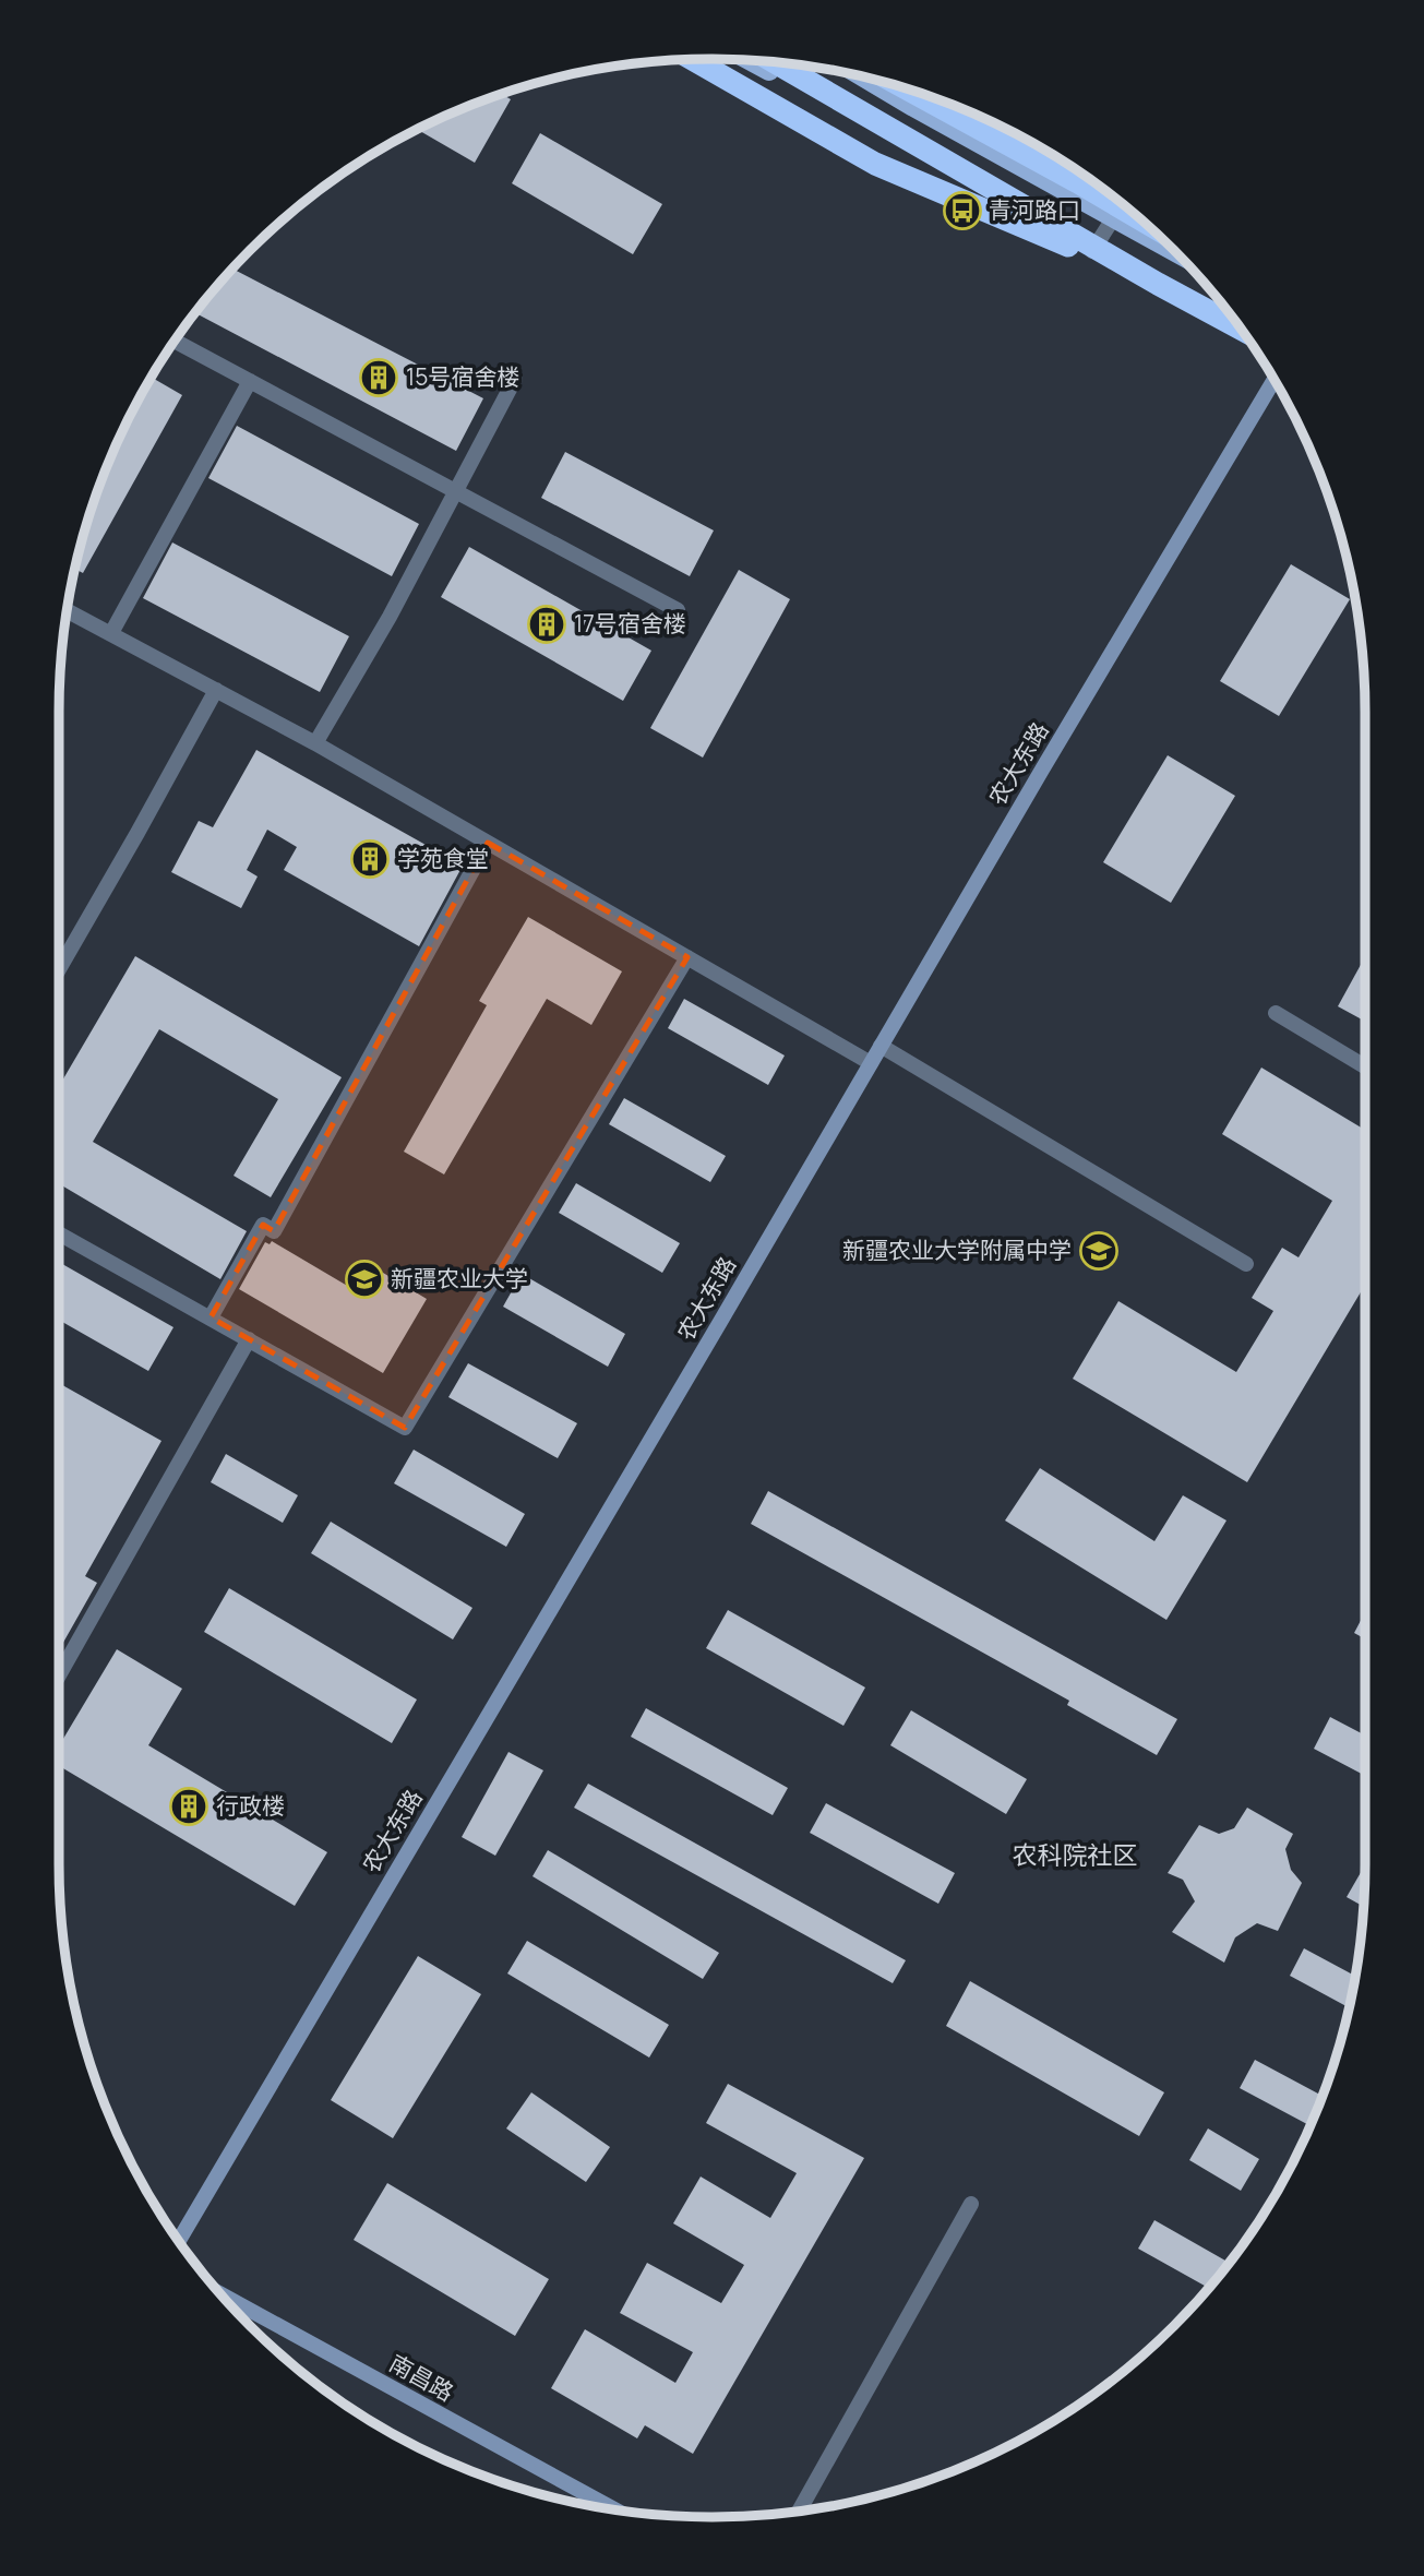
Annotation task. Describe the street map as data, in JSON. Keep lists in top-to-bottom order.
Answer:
{
  "streets": {
    "main road": ["农大东路", "南昌路"]
  },
  "districts": ["农科院社区"],
  "places": {
    "bus stop": ["青河路口"],
    "building": [
      "15号宿舍楼",
      "17号宿舍楼",
      "学苑食堂",
      "行政楼"
    ],
    "school or university": ["新疆农业大学附属中学", "新疆农业大学"]
  }
}
